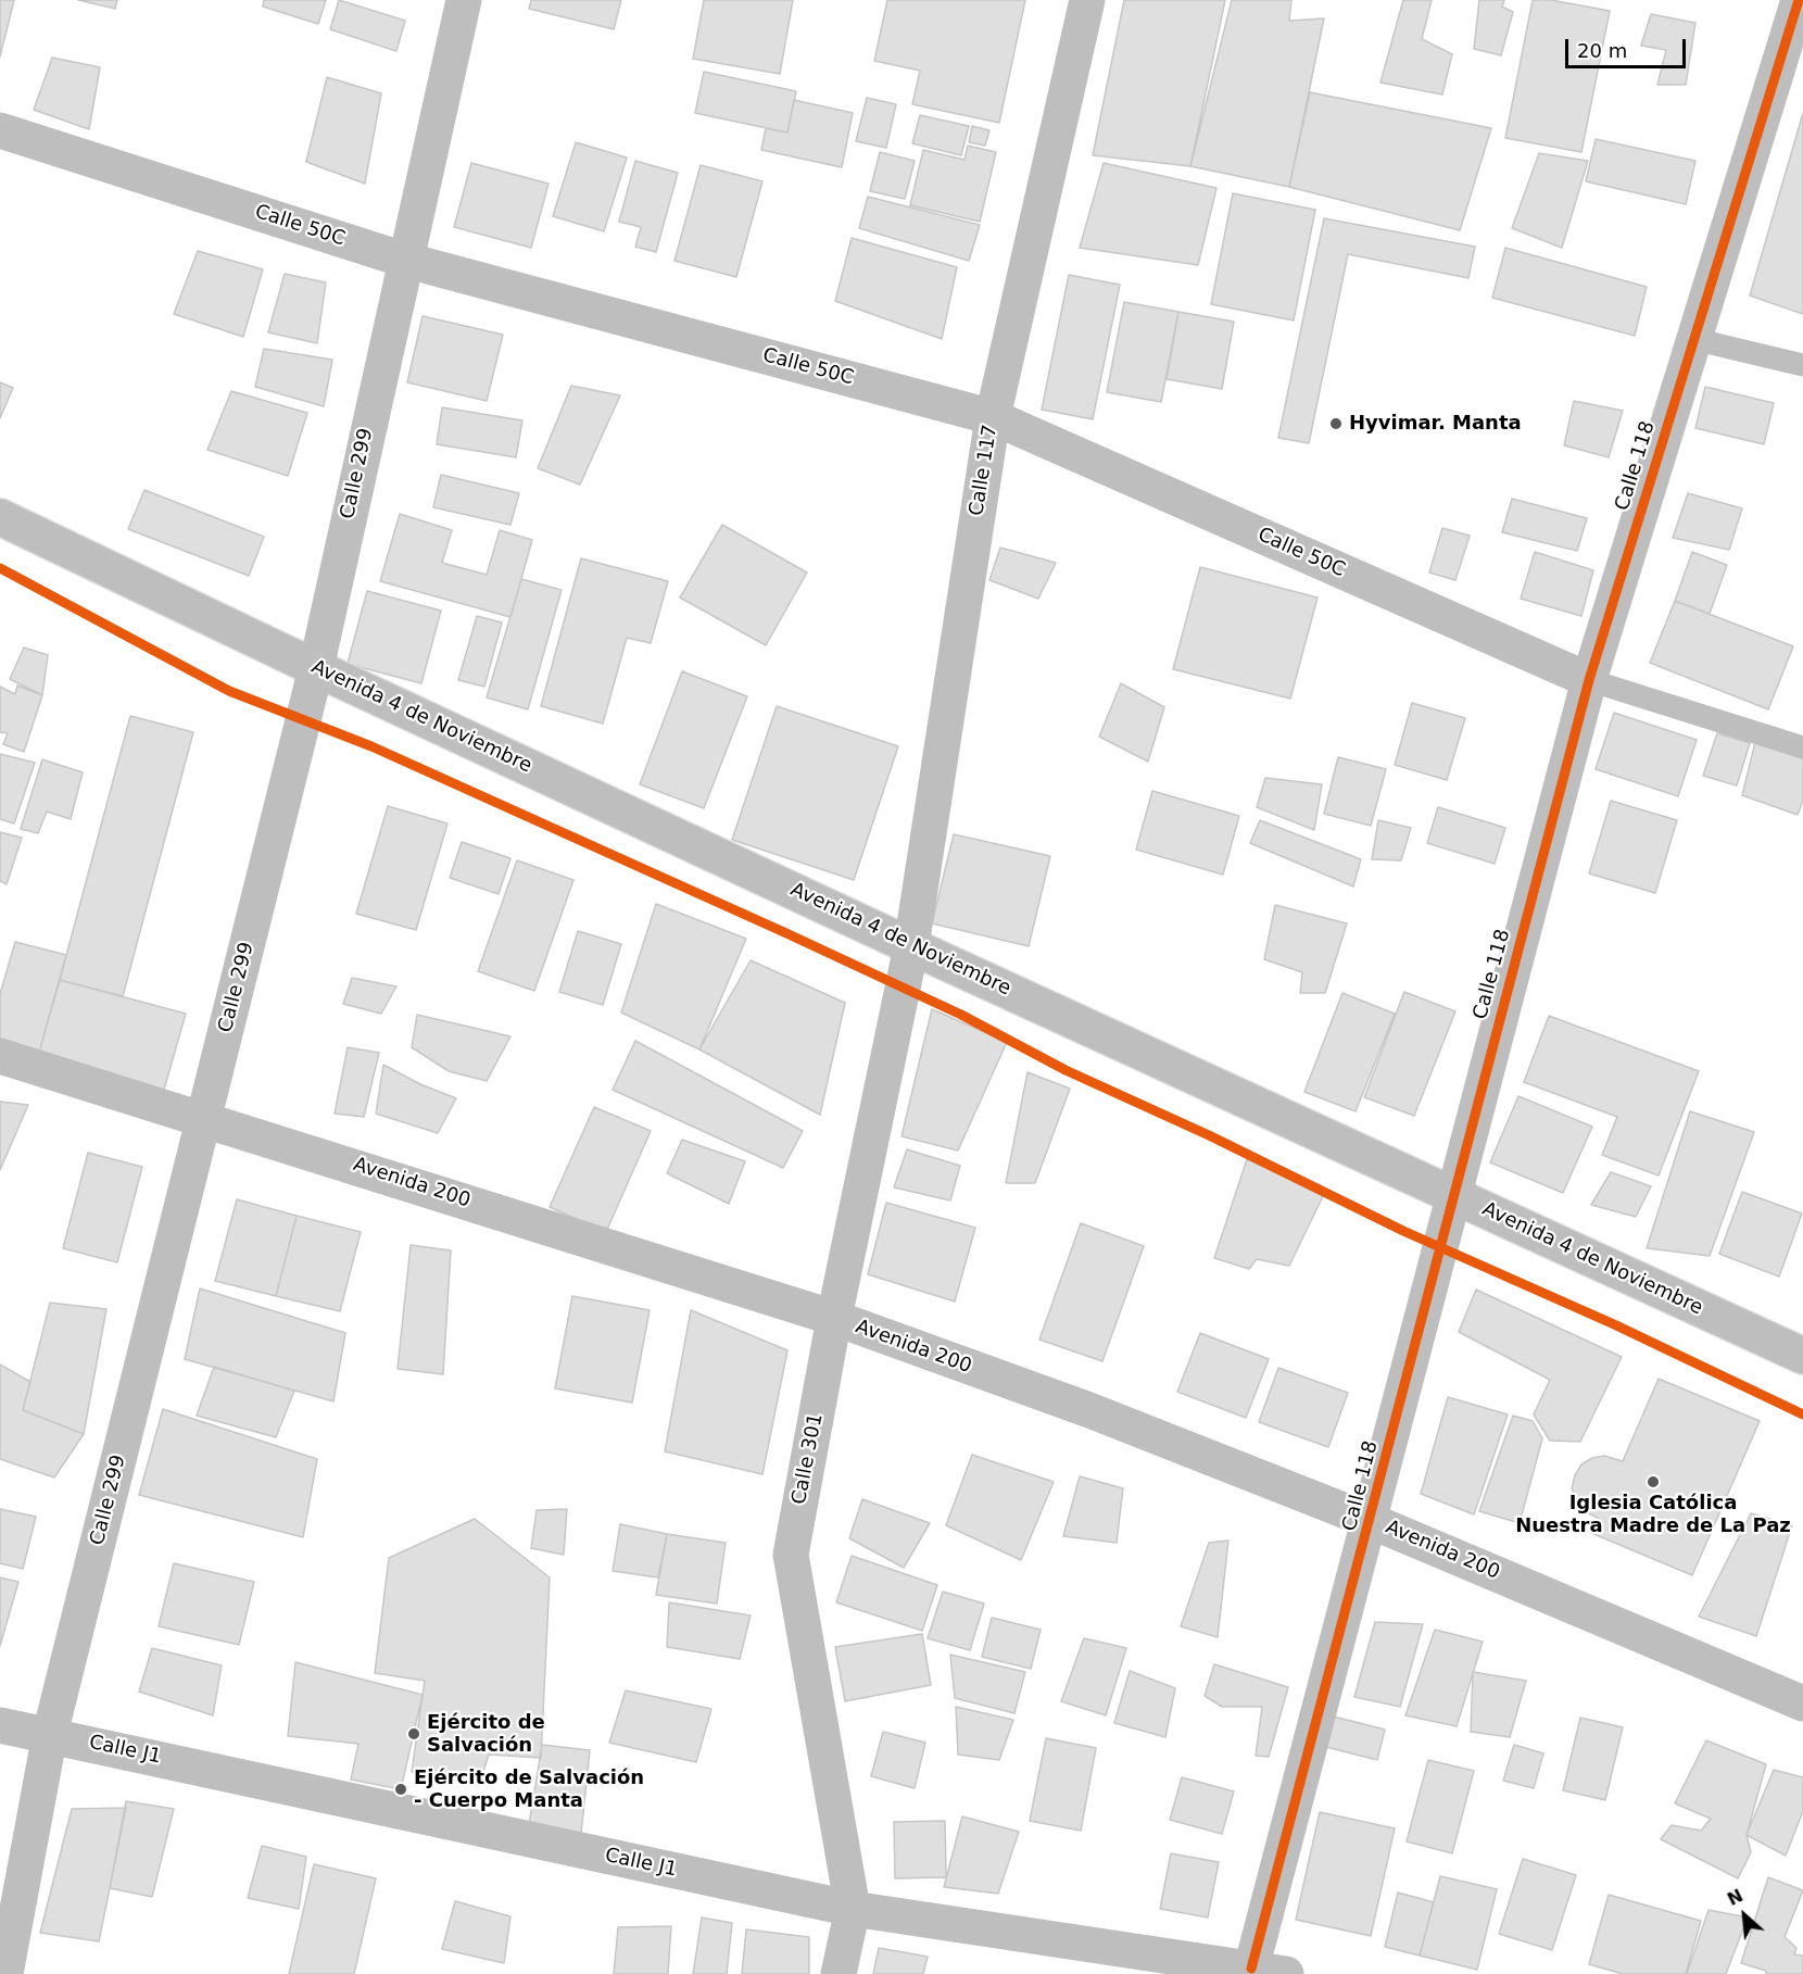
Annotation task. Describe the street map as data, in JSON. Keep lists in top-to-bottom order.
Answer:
{
  "streets": {
    "street": [
      "Calle 50C",
      "Calle 118",
      "Calle 117",
      "Calle 299",
      "Avenida 4 de Noviembre",
      "Avenida 200",
      "Calle 301",
      "Calle J1"
    ]
  },
  "crossings": [
    ["Calle 50C", "Calle 118"],
    ["Calle 50C", "Calle 117"],
    ["Calle 50C", "Calle 299"],
    ["Calle 118", "Avenida 4 de Noviembre"],
    ["Calle 118", "Avenida 200"],
    ["Calle 118", "Calle J1"],
    ["Calle 117", "Avenida 4 de Noviembre"],
    ["Calle 117", "Calle 301"],
    ["Calle 299", "Avenida 4 de Noviembre"],
    ["Calle 299", "Avenida 200"],
    ["Calle 299", "Calle J1"],
    ["Avenida 4 de Noviembre", "Calle 301"],
    ["Avenida 200", "Calle 301"],
    ["Calle 301", "Calle J1"]
  ],
  "places": [
    "Hyvimar. Manta",
    "Iglesia Católica Nuestra Madre de La Paz",
    "Ejército de Salvación",
    "Ejército de Salvación - Cuerpo Manta"
  ],
  "scale_bar": "20 m",
  "north": "top left"
}
